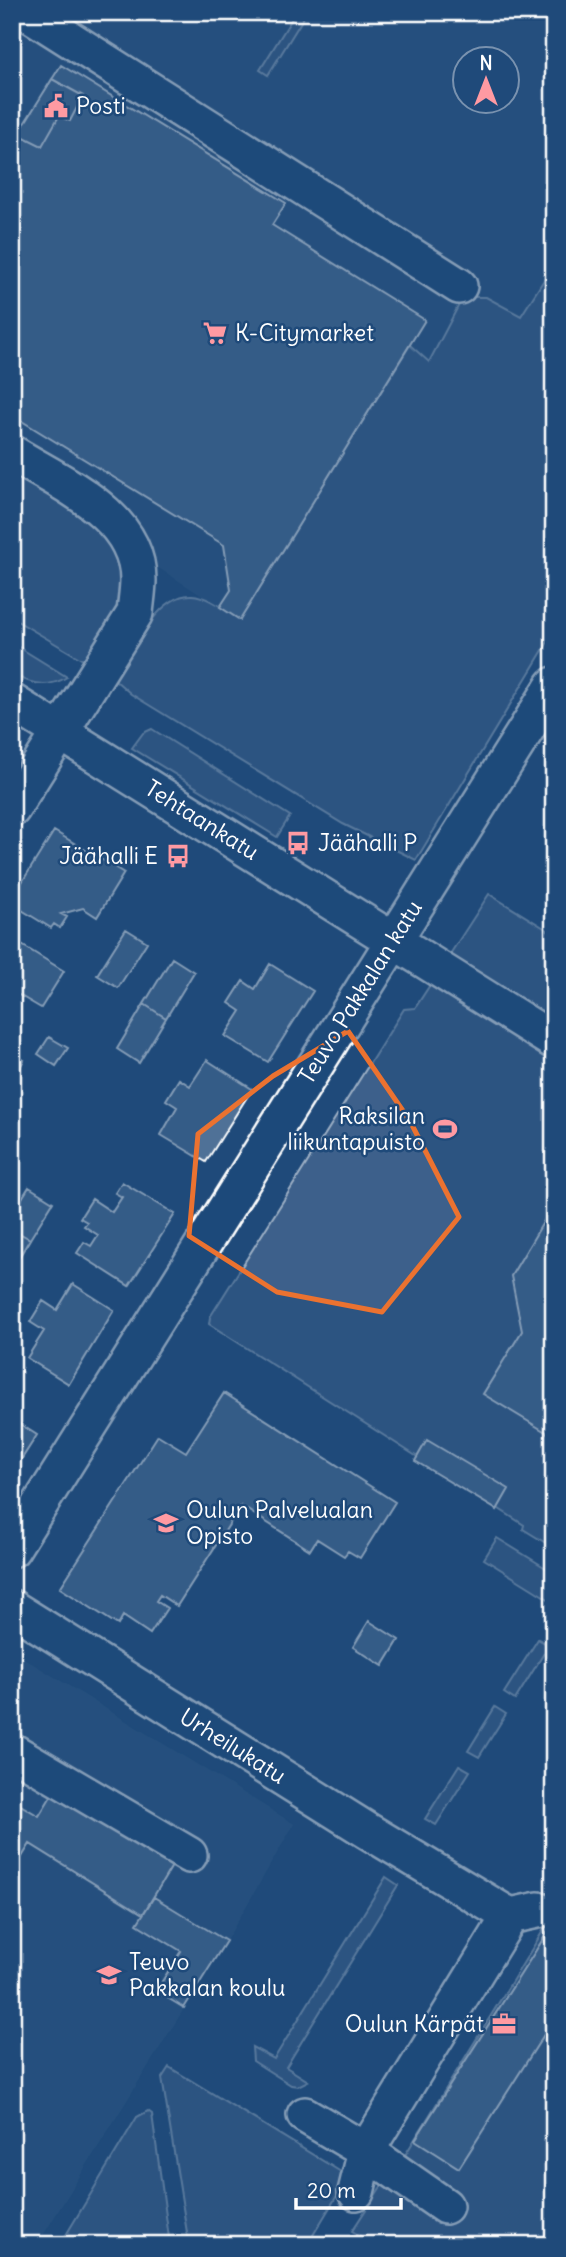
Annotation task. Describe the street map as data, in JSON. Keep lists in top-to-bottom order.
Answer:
{
  "streets": {
    "street": ["Tehtaankatu", "Teuvo Pakkalan katu", "Urheilukatu"]
  },
  "crossings": [
    ["Tehtaankatu", "Teuvo Pakkalan katu"]
  ],
  "places": {
    "public building": ["Posti"],
    "supermarket": ["K-Citymarket"],
    "bus stop": ["Jäähalli P", "Jäähalli E"],
    "sports": ["Raksilan liikuntapuisto"],
    "school or university": ["Oulun Palvelualan Opisto", "Teuvo Pakkalan koulu"],
    "office": ["Oulun Kärpät"]
  },
  "scale_bar": "20 m",
  "north": "top"
}
